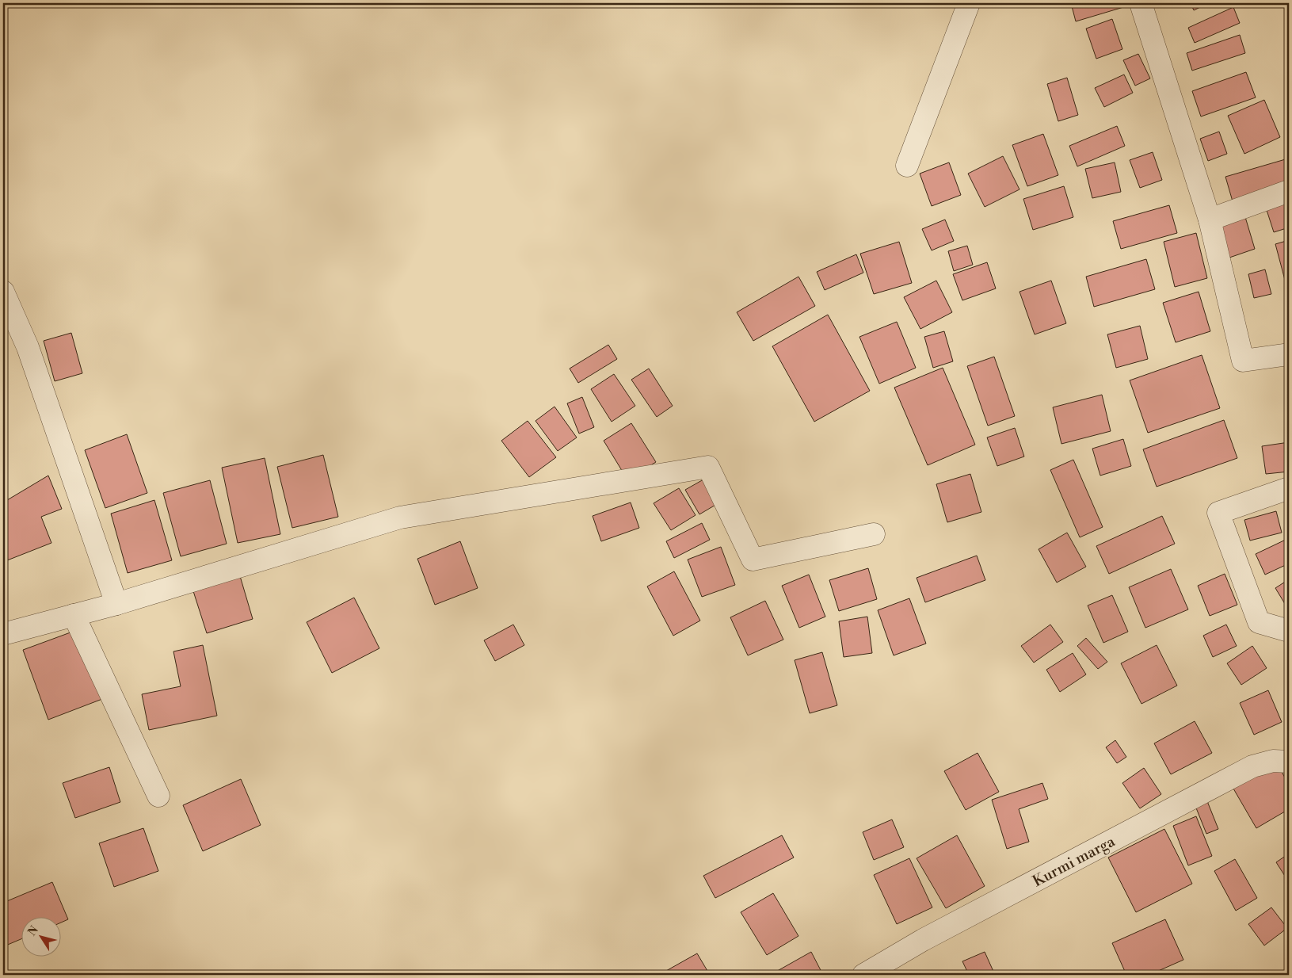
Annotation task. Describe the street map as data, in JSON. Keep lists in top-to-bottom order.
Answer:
{
  "streets": {
    "street": ["Kurmi marga"]
  },
  "north": "top left"
}
